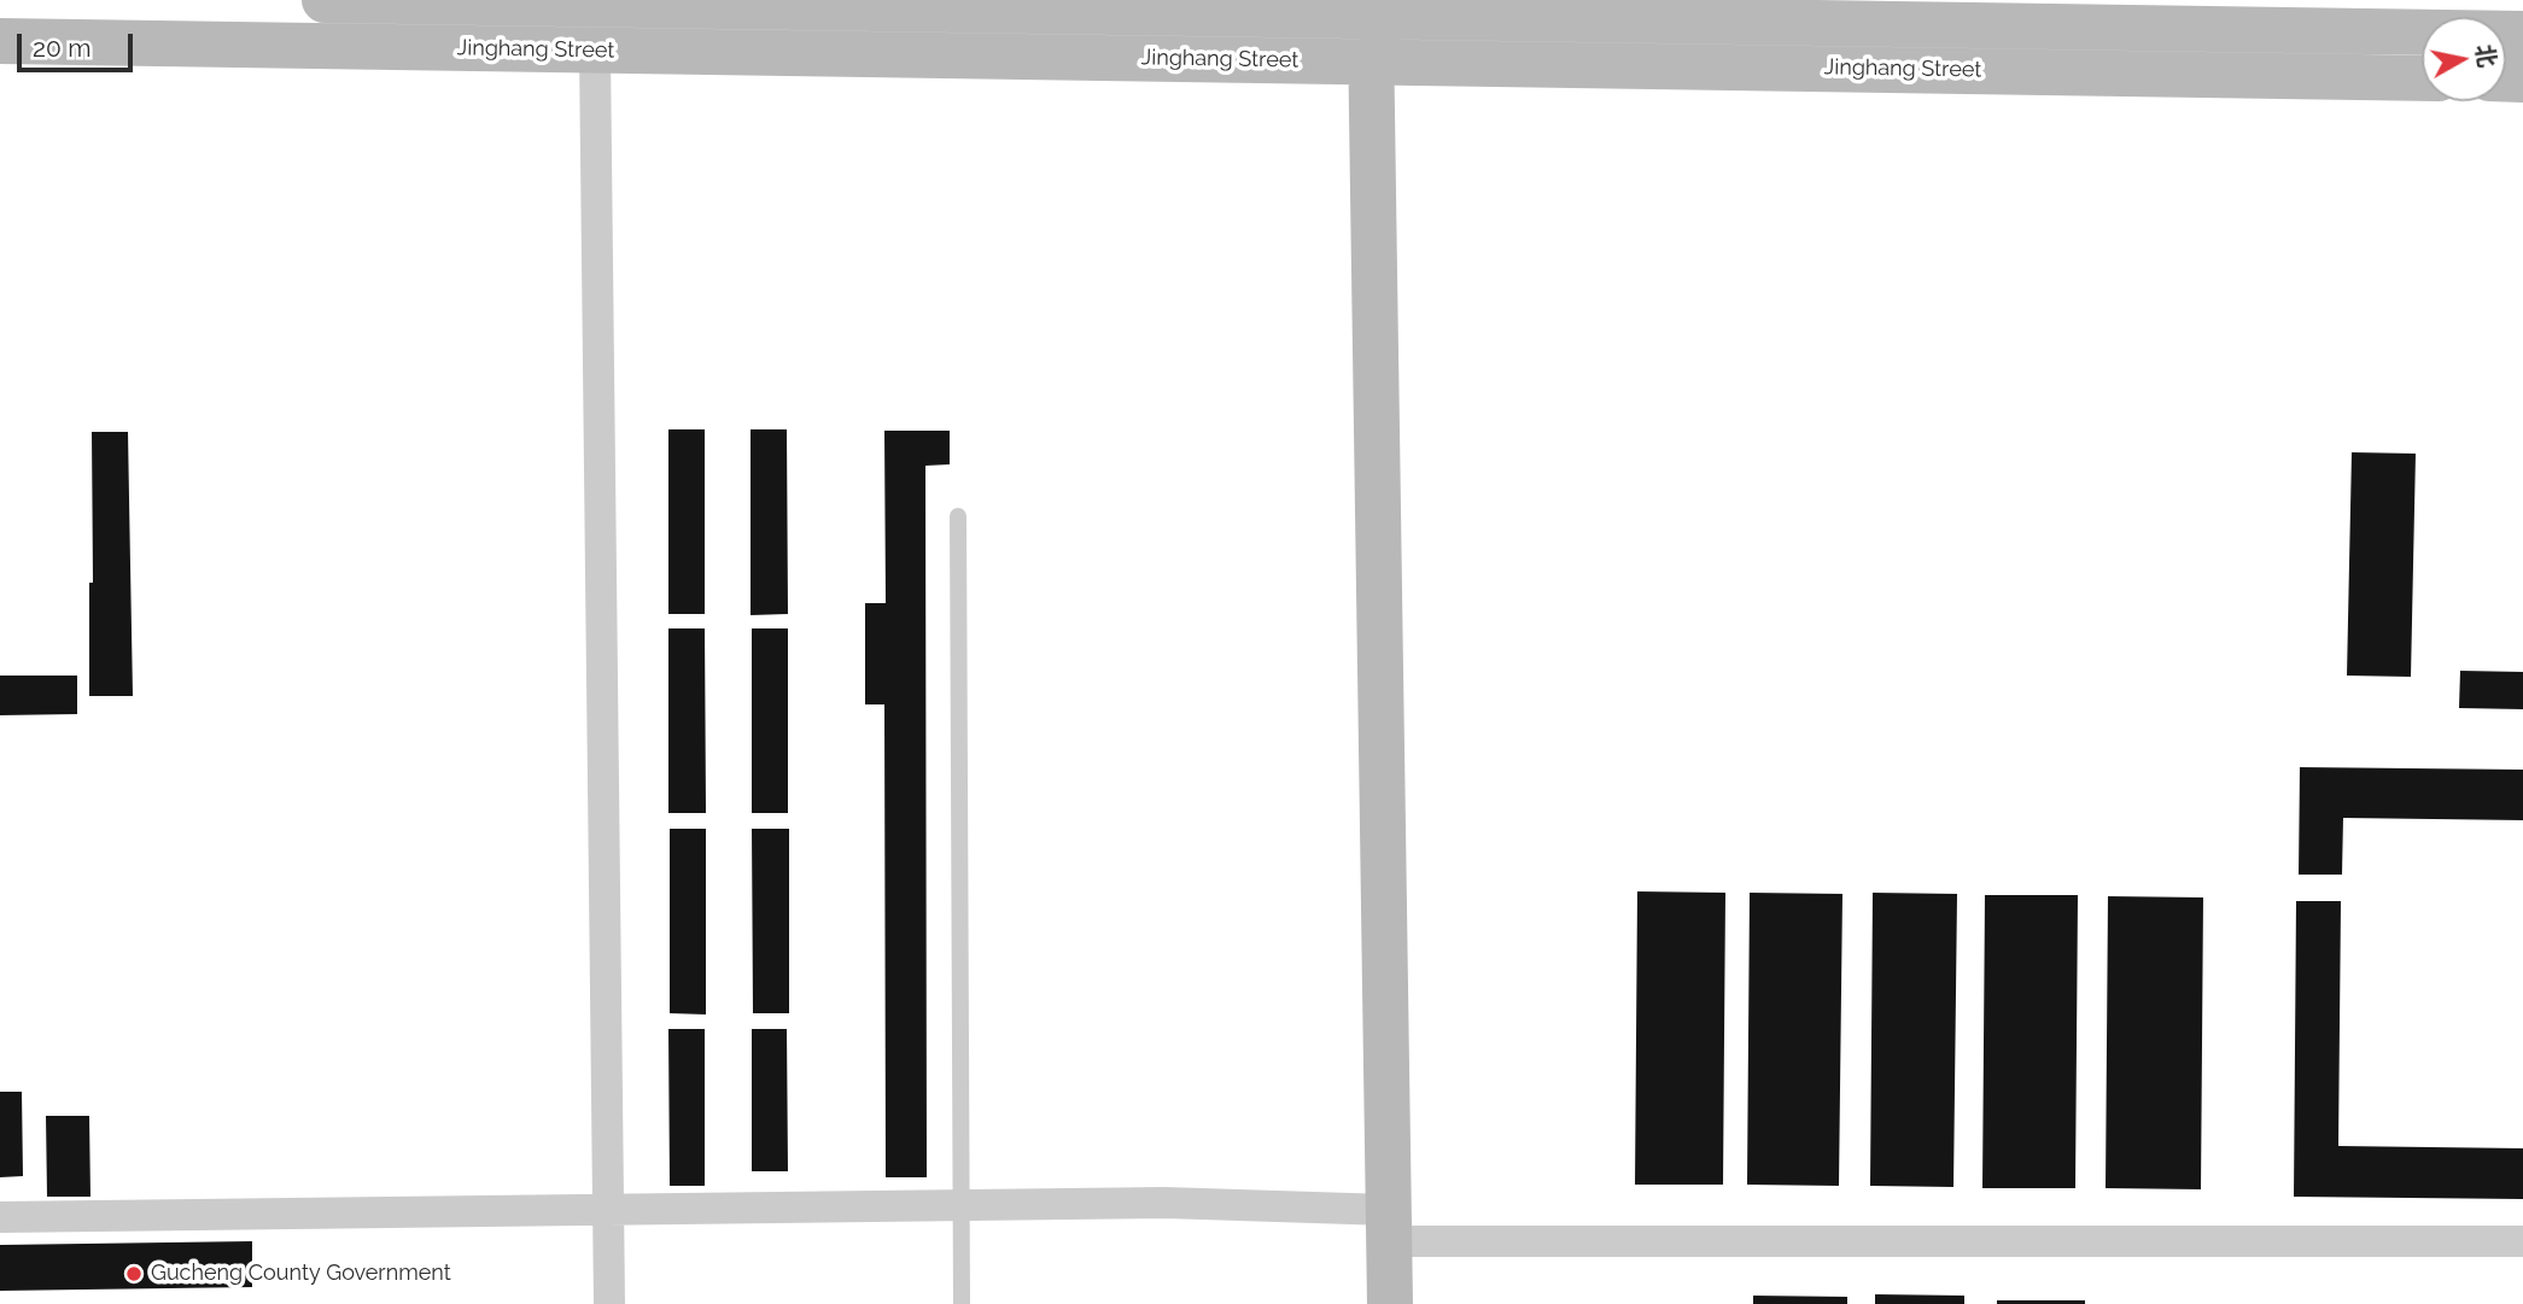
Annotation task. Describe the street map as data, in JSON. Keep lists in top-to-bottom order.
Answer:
{
  "streets": {
    "main road": ["Jinghang Street"]
  },
  "places": ["Gucheng County Government"],
  "scale_bar": "20 m",
  "north": "right"
}
